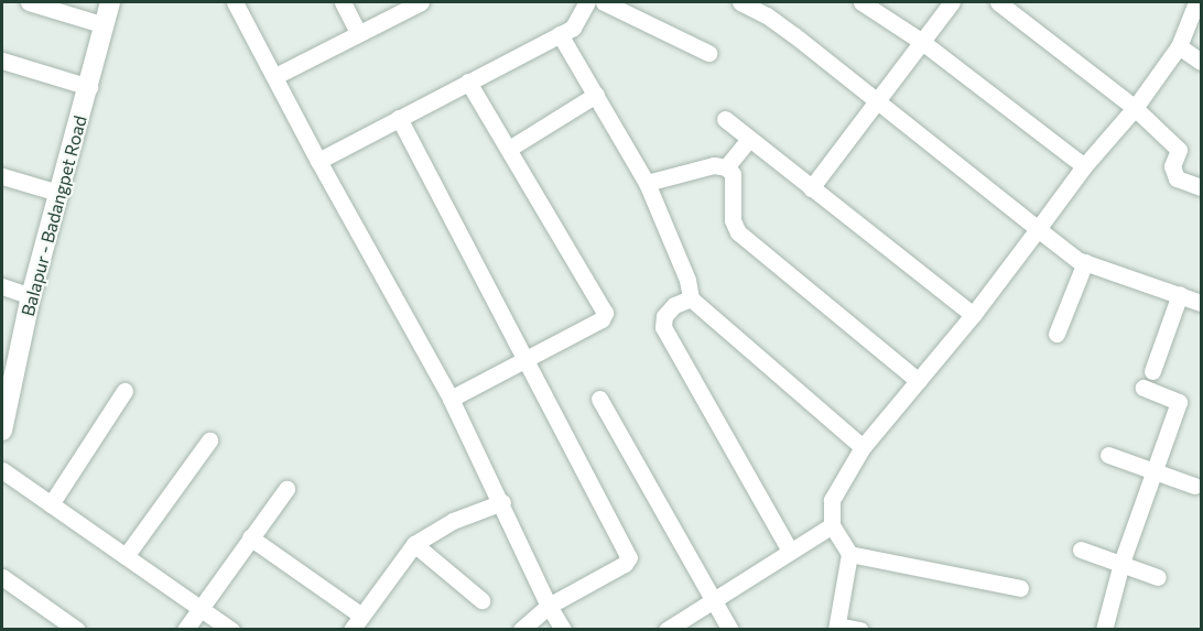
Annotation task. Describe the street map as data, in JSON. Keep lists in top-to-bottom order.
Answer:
{
  "streets": {
    "street": ["Balapur - Badangpet Road"]
  }
}
